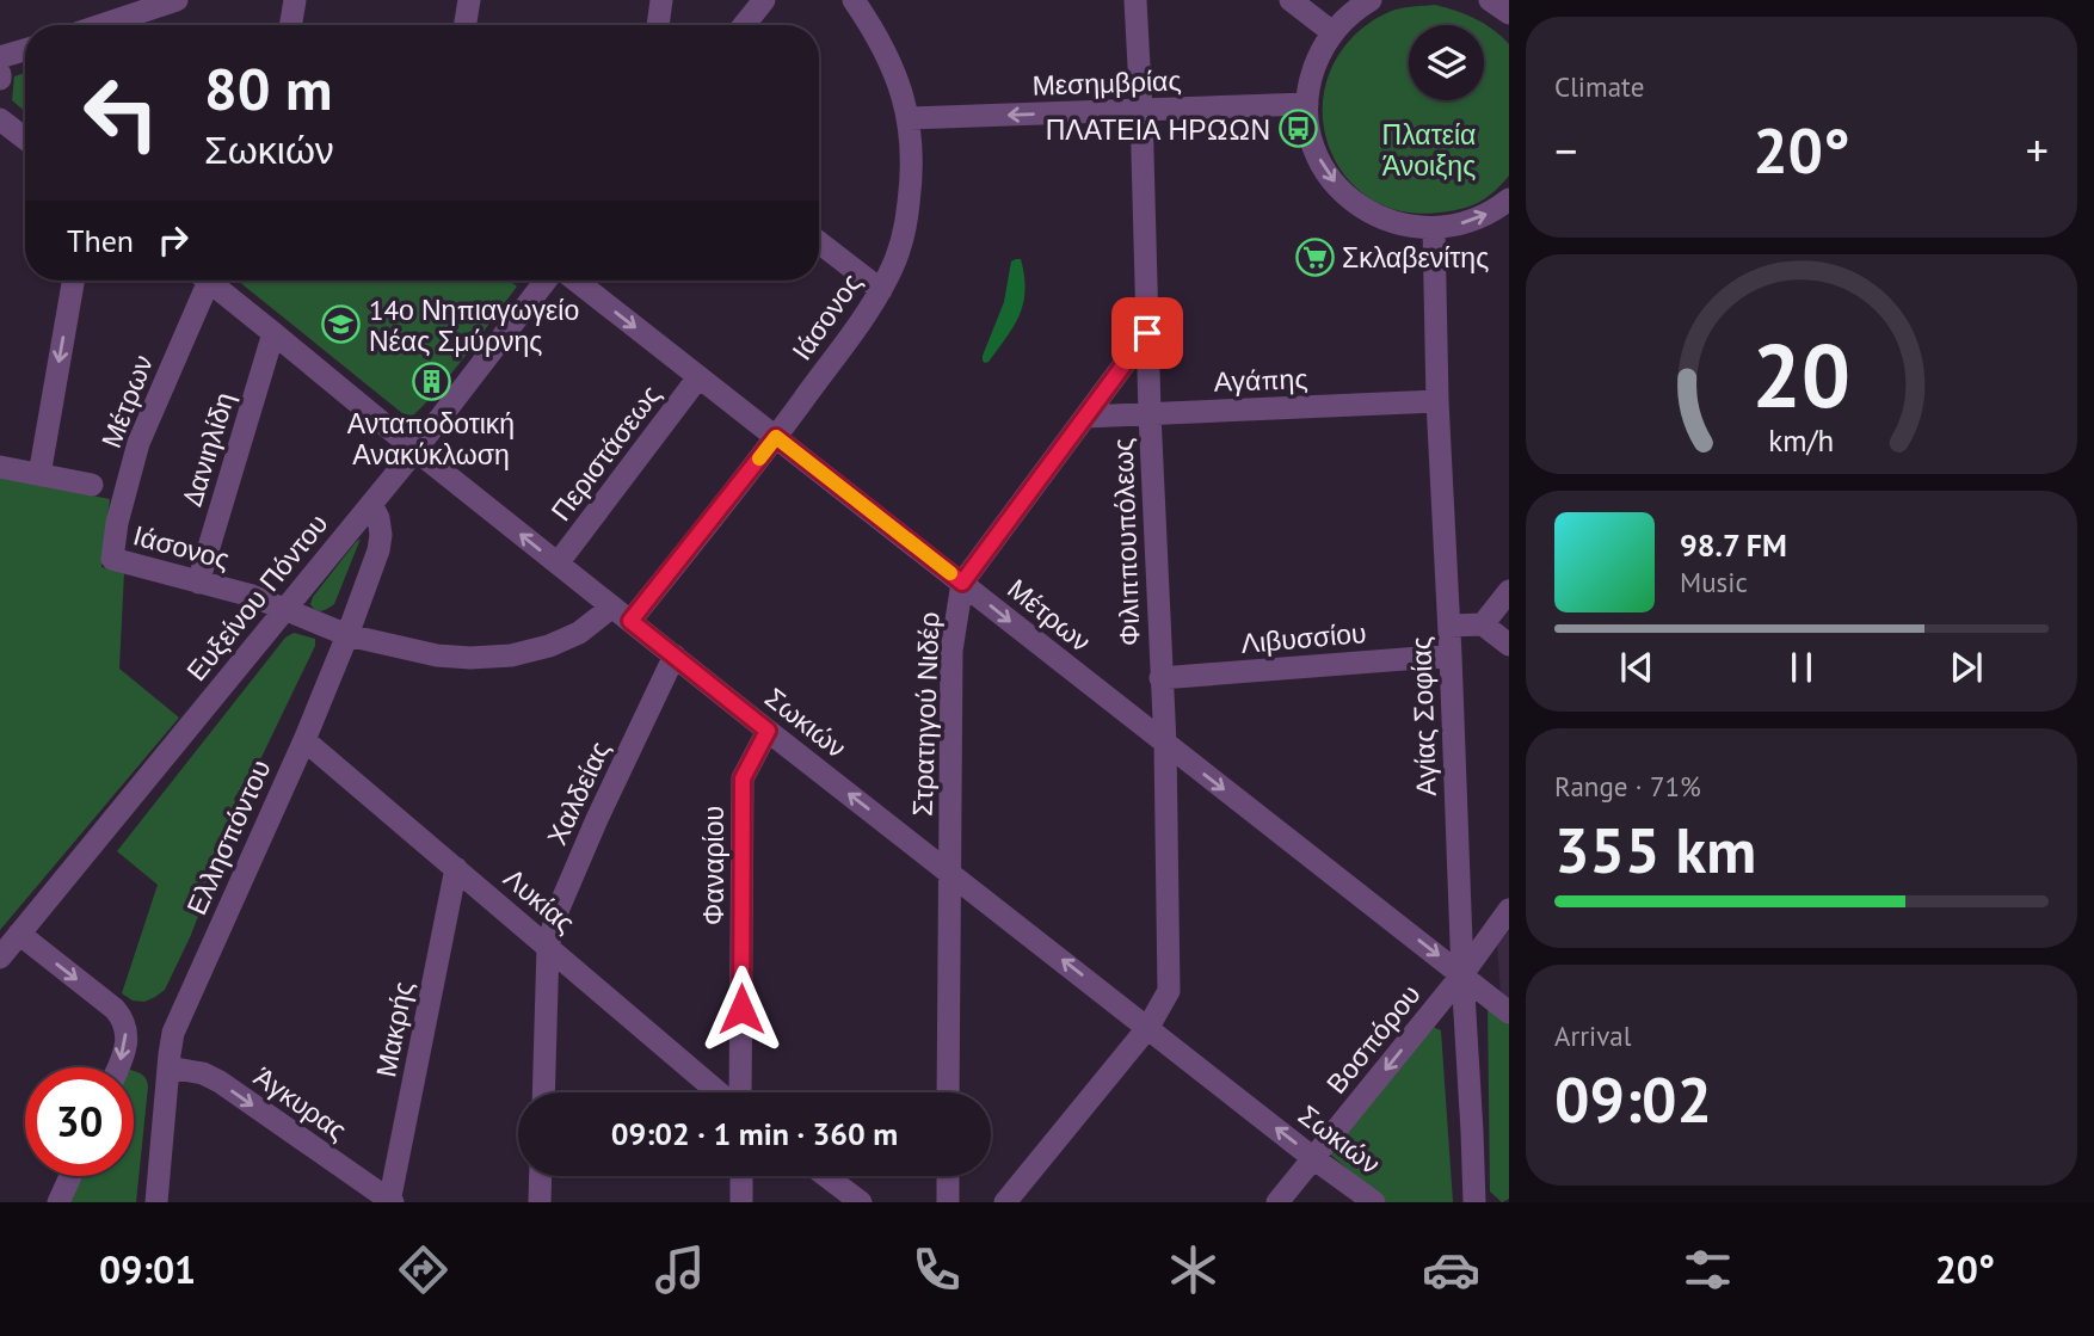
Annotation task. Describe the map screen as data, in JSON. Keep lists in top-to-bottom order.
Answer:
{
  "streets": {
    "street": [
      "Μεσημβρίας",
      "Ιάσονος",
      "Αγάπης",
      "Μέτρων",
      "Δανιηλίδη",
      "Περιστάσεως",
      "Φιλιππουπόλεως",
      "Ευξείνου Πόντου",
      "Λιβυσσίου",
      "Στρατηγού Νιδέρ",
      "Αγίας Σοφίας",
      "Σωκιών",
      "Χαλδείας",
      "Ελλησπόντου",
      "Φαναρίου",
      "Λυκίας",
      "Μακρής",
      "Βοσπόρου",
      "Άγκυρας"
    ]
  },
  "crossings": [
    ["Μεσημβρίας", "Ιάσονος"],
    ["Μεσημβρίας", "Φιλιππουπόλεως"],
    ["Ιάσονος", "Μέτρων"],
    ["Ιάσονος", "Δανιηλίδη"],
    ["Ιάσονος", "Ευξείνου Πόντου"],
    ["Ιάσονος", "Σωκιών"],
    ["Ιάσονος", "Ελλησπόντου"],
    ["Αγάπης", "Φιλιππουπόλεως"],
    ["Αγάπης", "Στρατηγού Νιδέρ"],
    ["Αγάπης", "Αγίας Σοφίας"],
    ["Μέτρων", "Περιστάσεως"],
    ["Μέτρων", "Φιλιππουπόλεως"],
    ["Μέτρων", "Στρατηγού Νιδέρ"],
    ["Μέτρων", "Αγίας Σοφίας"],
    ["Μέτρων", "Βοσπόρου"],
    ["Δανιηλίδη", "Σωκιών"],
    ["Περιστάσεως", "Σωκιών"],
    ["Φιλιππουπόλεως", "Λιβυσσίου"],
    ["Φιλιππουπόλεως", "Στρατηγού Νιδέρ"],
    ["Φιλιππουπόλεως", "Σωκιών"],
    ["Ευξείνου Πόντου", "Σωκιών"],
    ["Ευξείνου Πόντου", "Ελλησπόντου"],
    ["Λιβυσσίου", "Αγίας Σοφίας"],
    ["Στρατηγού Νιδέρ", "Σωκιών"],
    ["Αγίας Σοφίας", "Βοσπόρου"],
    ["Σωκιών", "Χαλδείας"],
    ["Σωκιών", "Φαναρίου"],
    ["Σωκιών", "Βοσπόρου"],
    ["Χαλδείας", "Λυκίας"],
    ["Ελλησπόντου", "Λυκίας"],
    ["Ελλησπόντου", "Άγκυρας"],
    ["Λυκίας", "Μακρής"],
    ["Μακρής", "Άγκυρας"]
  ],
  "one_way": [
    "Μεσημβρίας",
    "Μέτρων",
    "Σωκιών",
    "Βοσπόρου",
    "Άγκυρας"
  ],
  "parks": ["Πλατεία Άνοιξης"],
  "places": {
    "bus stop": ["ΠΛΑΤΕΙΑ ΗΡΏΩΝ"],
    "supermarket": ["Σκλαβενίτης"],
    "school or university": ["14ο Νηπιαγωγείο Νέας Σμύρνης"],
    "building": ["Ανταποδοτική Ανακύκλωση"]
  },
  "page": {
    "tile": [
      "Climate",
      ["Range · 71%", "355 km"],
      ["Arrival", "09:02"]
    ],
    "turn": ["80 m", "Σωκιών"],
    "heat": ["−", "20°", "+"],
    "then": "Then",
    "song": ["98.7 FM", "Music"],
    "limit": "30",
    "trip": "09:02 · 1 min · 360 m",
    "tabs": ["09:01", "20°"],
    "gauge": ["20", "km/h"]
  }
}
